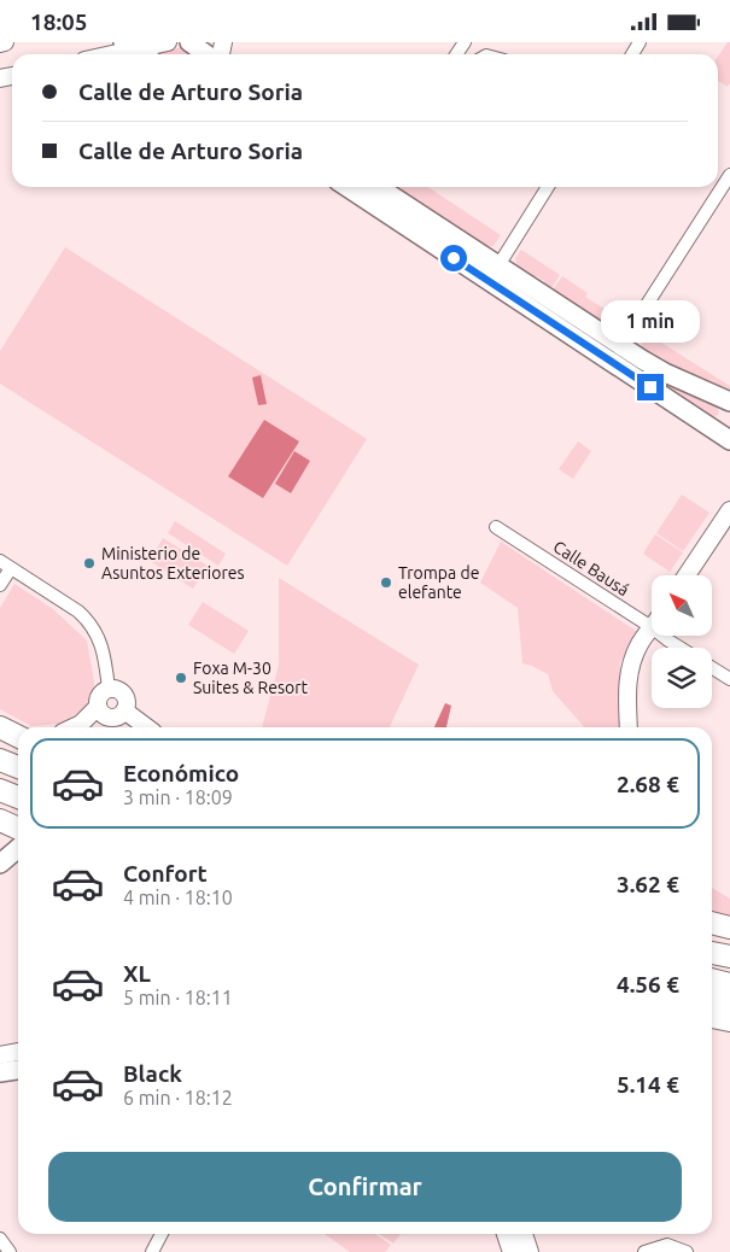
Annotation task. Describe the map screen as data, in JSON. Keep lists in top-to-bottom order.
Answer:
{
  "streets": {
    "street": ["Calle Bausá"]
  },
  "places": ["Ministerio de Asuntos Exteriores", "Trompa de elefante", "Foxa M-30 Suites & Resort"],
  "north": "top left",
  "page": {
    "status": "18:05",
    "banner": ["Calle de Arturo Soria", "Calle de Arturo Soria"],
    "bubble": "1 min",
    "list": [
      {
        "name": "Económico",
        "note": "3 min · 18:09",
        "value": "2.68 €"
      },
      {
        "name": "Confort",
        "note": "4 min · 18:10",
        "value": "3.62 €"
      },
      {
        "name": "XL",
        "note": "5 min · 18:11",
        "value": "4.56 €"
      },
      {
        "name": "Black",
        "note": "6 min · 18:12",
        "value": "5.14 €"
      }
    ],
    "buttons": "Confirmar"
  }
}
